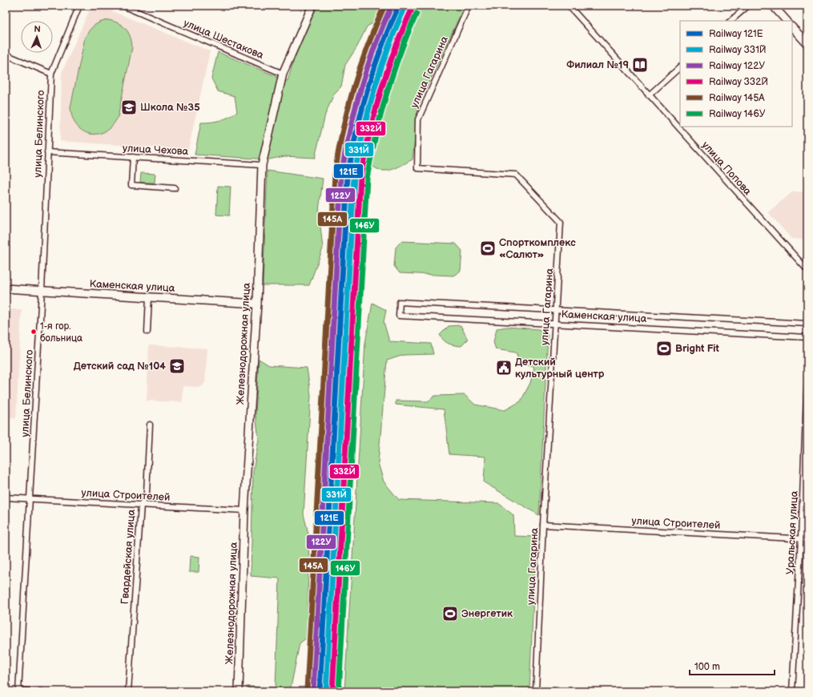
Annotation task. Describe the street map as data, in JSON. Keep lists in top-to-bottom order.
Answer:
{
  "streets": {
    "street": [
      "улица Шестакова",
      "улица Гагарина",
      "улица Белинского",
      "улица Чехова",
      "улица Попова",
      "Каменская улица",
      "Железнодорожная улица",
      "улица Строителей",
      "Уральская улица",
      "Гвардейская улица"
    ]
  },
  "crossings": [
    ["улица Шестакова", "Железнодорожная улица"],
    ["улица Гагарина", "Каменская улица"],
    ["улица Гагарина", "улица Строителей"],
    ["улица Белинского", "улица Чехова"],
    ["улица Белинского", "Каменская улица"],
    ["улица Белинского", "улица Строителей"],
    ["улица Чехова", "Железнодорожная улица"],
    ["Каменская улица", "Железнодорожная улица"],
    ["Железнодорожная улица", "улица Строителей"],
    ["улица Строителей", "Уральская улица"],
    ["улица Строителей", "Гвардейская улица"]
  ],
  "places": {
    "library": ["Филиал №19"],
    "school or university": ["Школа №35", "Детский сад №104"],
    "sports": ["Спорткомплекс «Салют»", "Bright Fit", "Энергетик"],
    "other": ["1-я гор. больница"],
    "public building": ["Детский культурный центр"]
  },
  "lines": [
    "rail line 121Е",
    "rail line 122У",
    "rail line 145А",
    "rail line 331Й",
    "rail line 332Й",
    "rail line 146У"
  ],
  "legend": [
    "Railway 121Е",
    "Railway 331Й",
    "Railway 122У",
    "Railway 332Й",
    "Railway 145А",
    "Railway 146У"
  ],
  "scale_bar": "100 m",
  "north": "top"
}
